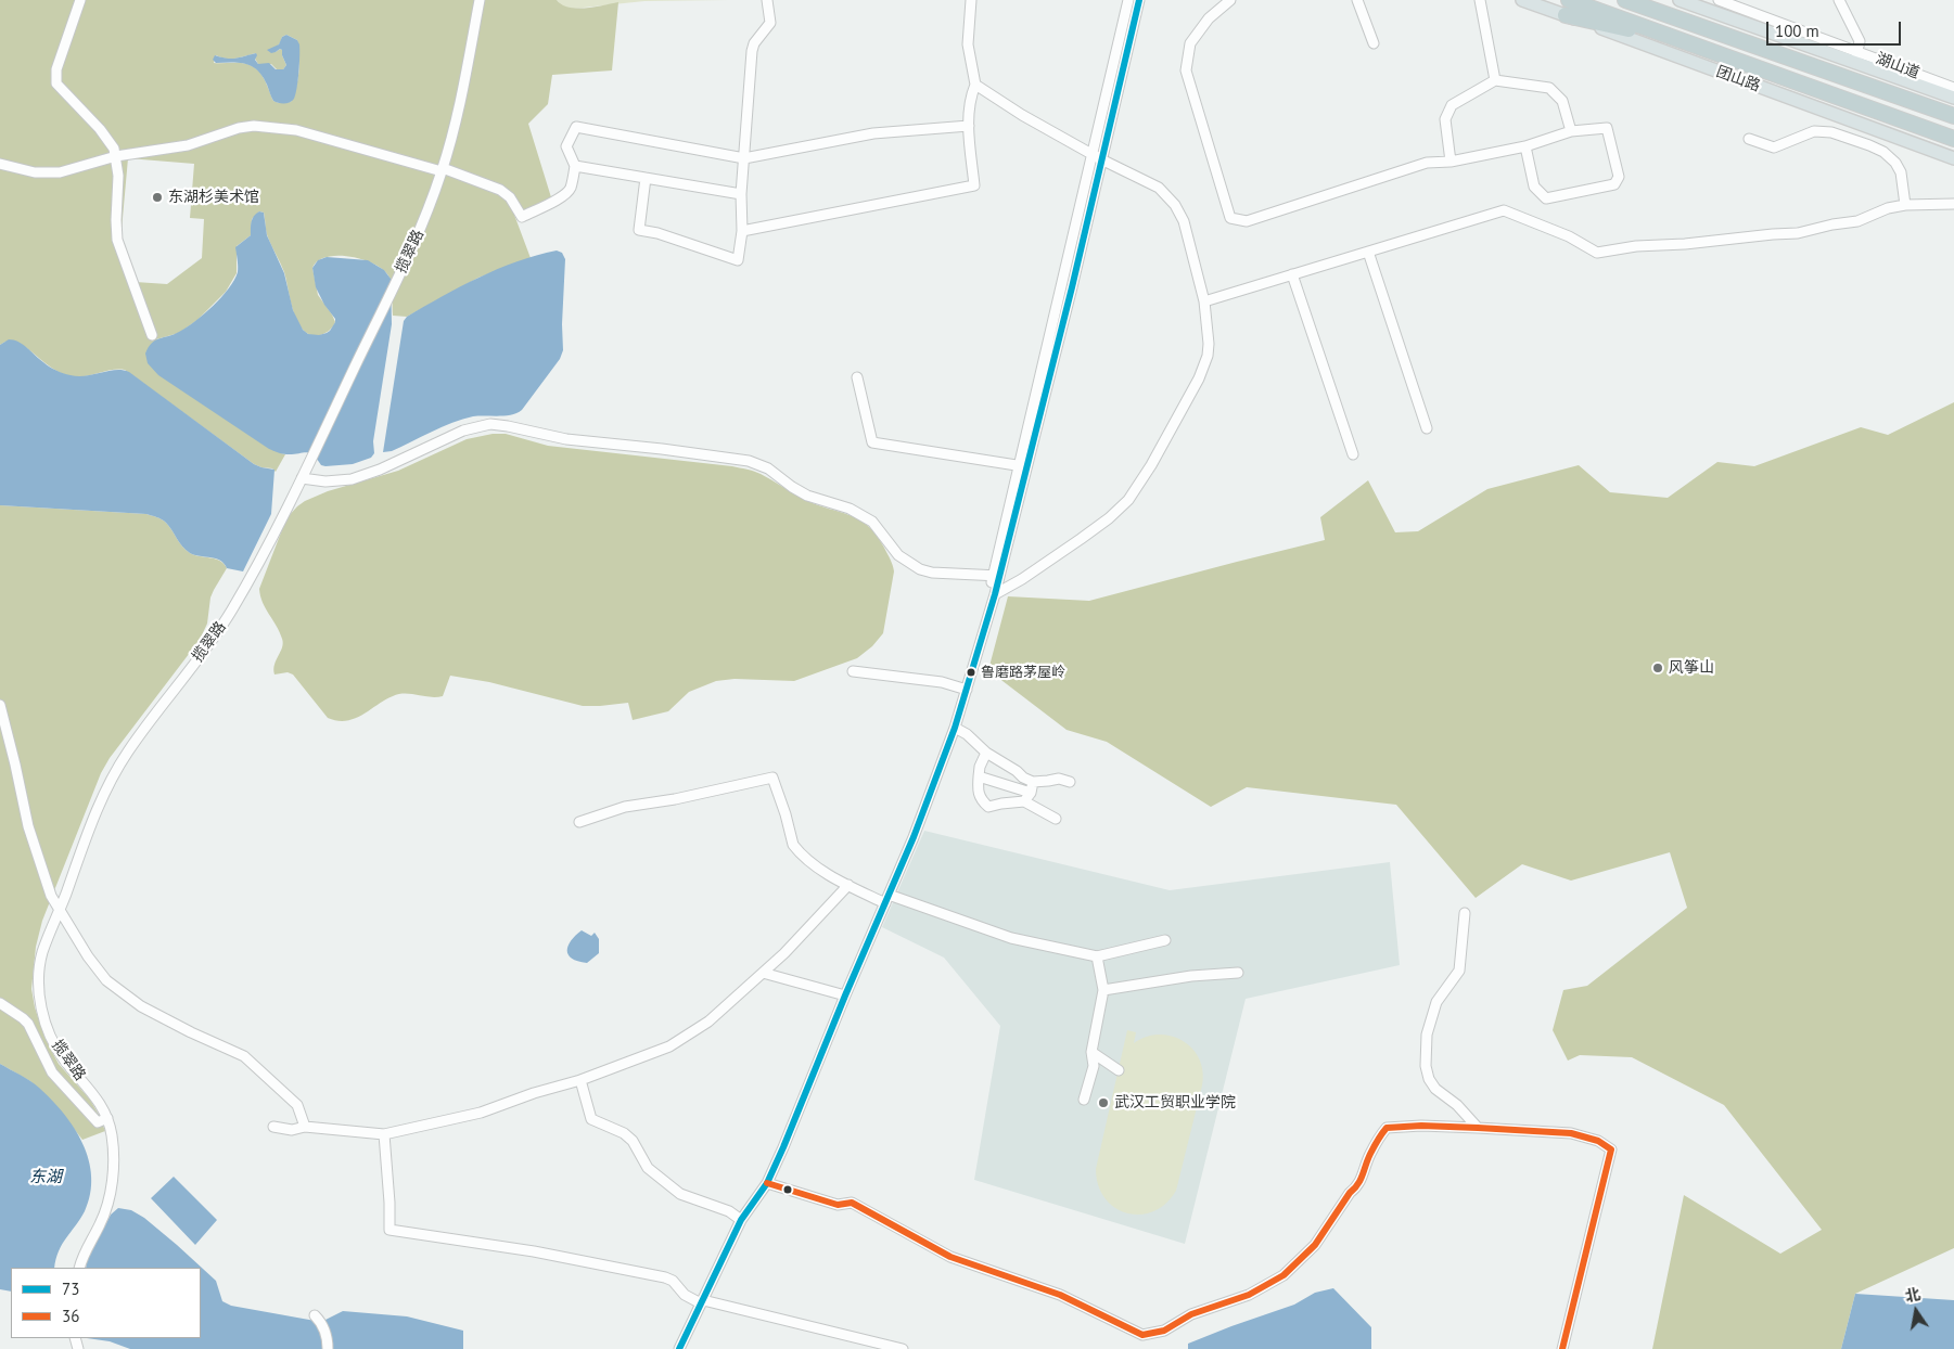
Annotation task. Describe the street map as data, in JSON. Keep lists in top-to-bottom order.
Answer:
{
  "streets": {
    "highway": ["团山路"],
    "street": ["湖山道", "揽翠路"]
  },
  "water": ["东湖"],
  "places": [
    "东湖杉美术馆",
    "风筝山",
    "鲁磨路茅屋岭",
    "武汉工贸职业学院"
  ],
  "lines": ["transit line 73", "transit line 36"],
  "legend": ["73", "36"],
  "scale_bar": "100 m",
  "north": "top"
}
